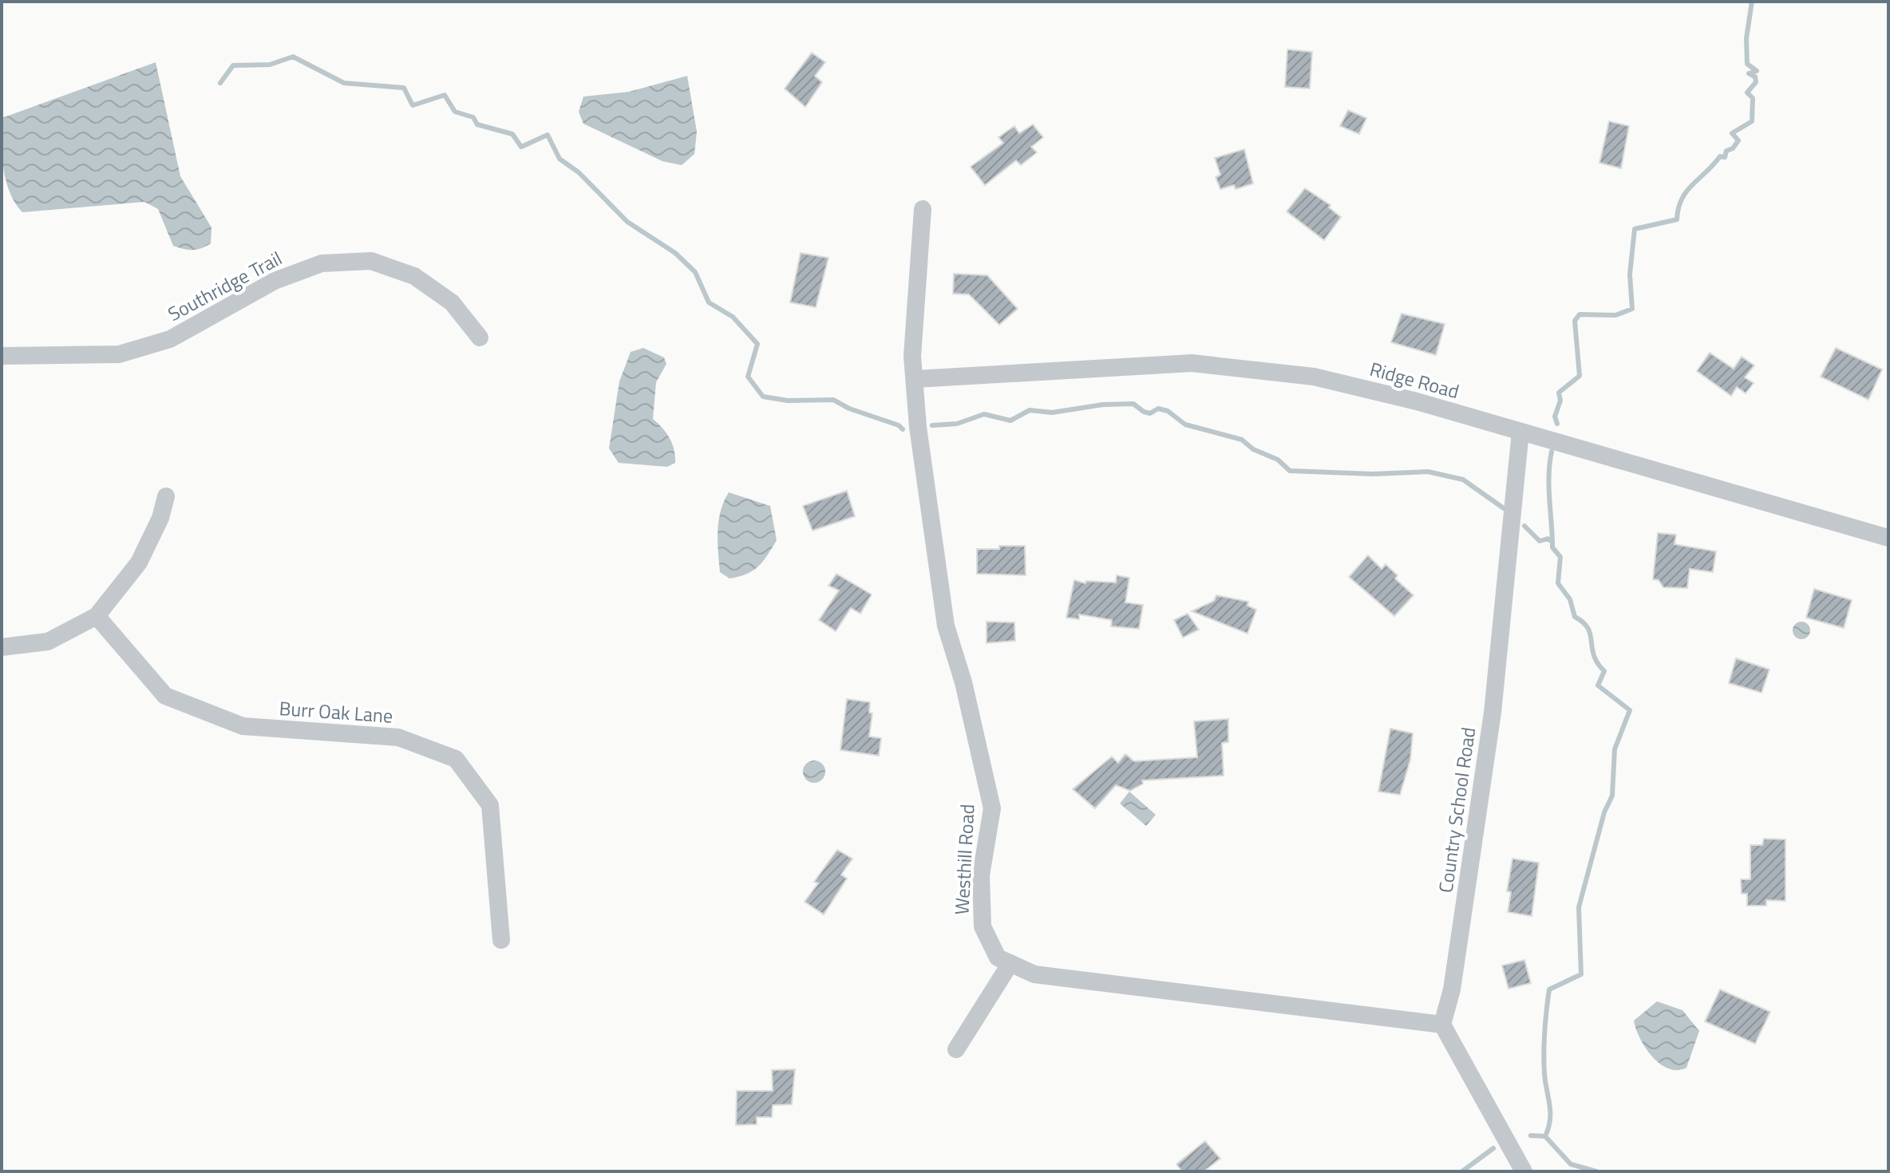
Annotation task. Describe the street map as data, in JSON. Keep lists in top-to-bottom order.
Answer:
{
  "streets": {
    "street": [
      "Southridge Trail",
      "Ridge Road",
      "Burr Oak Lane",
      "Country School Road",
      "Westhill Road"
    ]
  },
  "crossings": [
    ["Ridge Road", "Country School Road"],
    ["Ridge Road", "Westhill Road"],
    ["Country School Road", "Westhill Road"]
  ]
}
